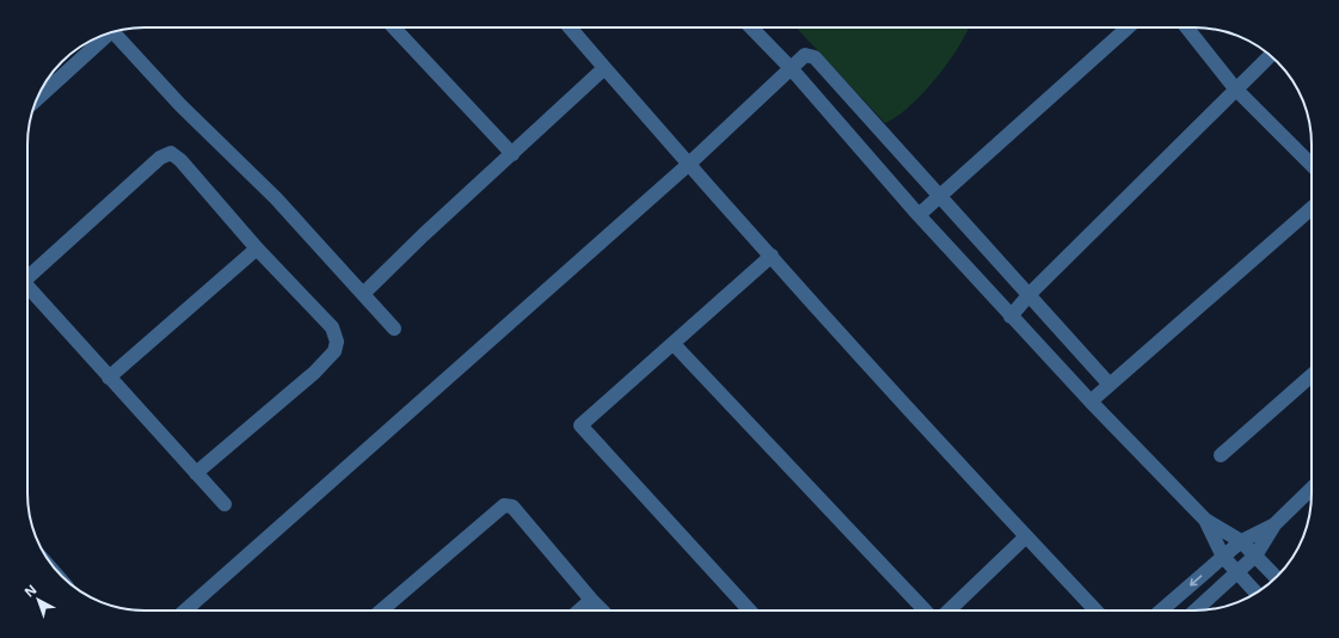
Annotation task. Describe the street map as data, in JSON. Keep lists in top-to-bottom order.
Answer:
{
  "north": "top left"
}
